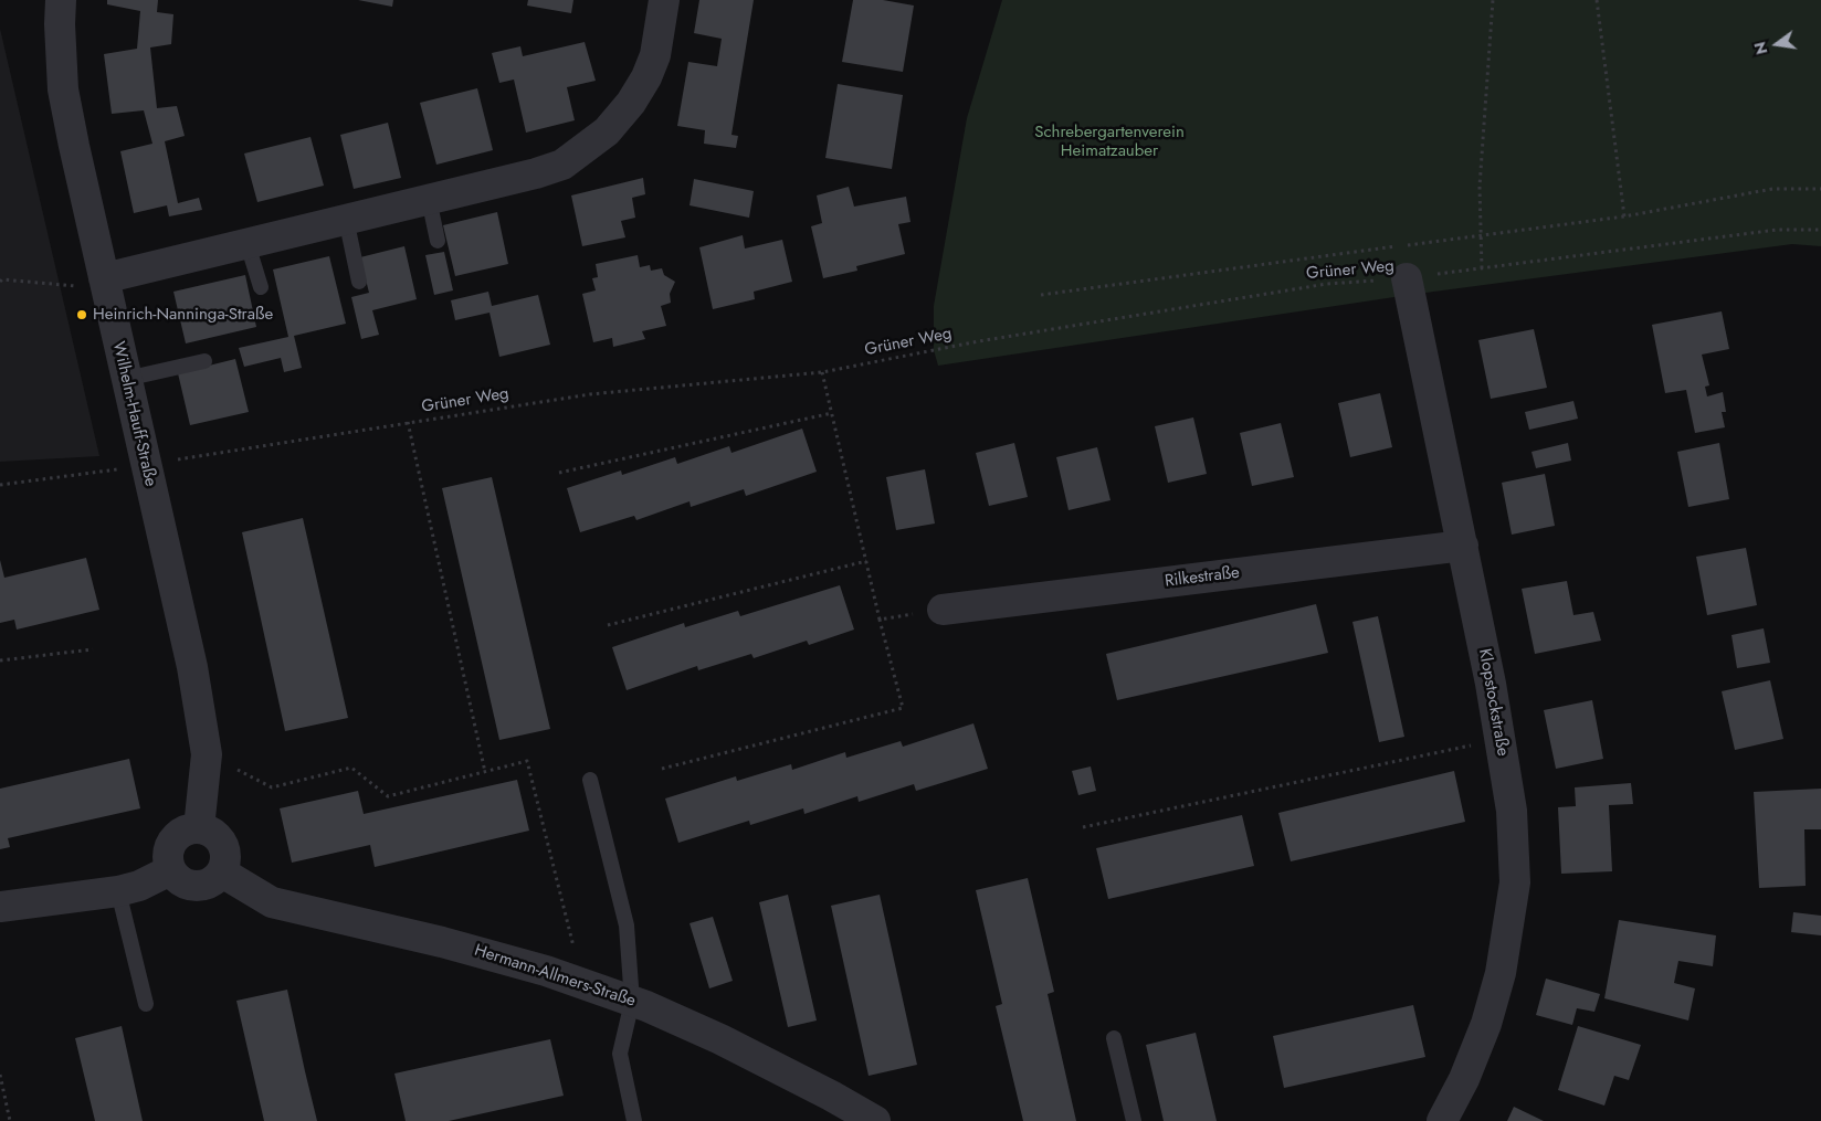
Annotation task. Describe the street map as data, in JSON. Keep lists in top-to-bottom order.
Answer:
{
  "streets": {
    "street": [
      "Wilhelm-Hauff-Straße",
      "Rilkestraße",
      "Klopstockstraße",
      "Hermann-Allmers-Straße"
    ],
    "path": ["Grüner Weg"]
  },
  "crossings": [
    ["Grüner Weg", "Wilhelm-Hauff-Straße"],
    ["Grüner Weg", "Klopstockstraße"],
    ["Wilhelm-Hauff-Straße", "Hermann-Allmers-Straße"],
    ["Rilkestraße", "Klopstockstraße"]
  ],
  "parks": ["Schrebergartenverein Heimatzauber"],
  "places": ["Heinrich-Nanninga-Straße"],
  "north": "left"
}
